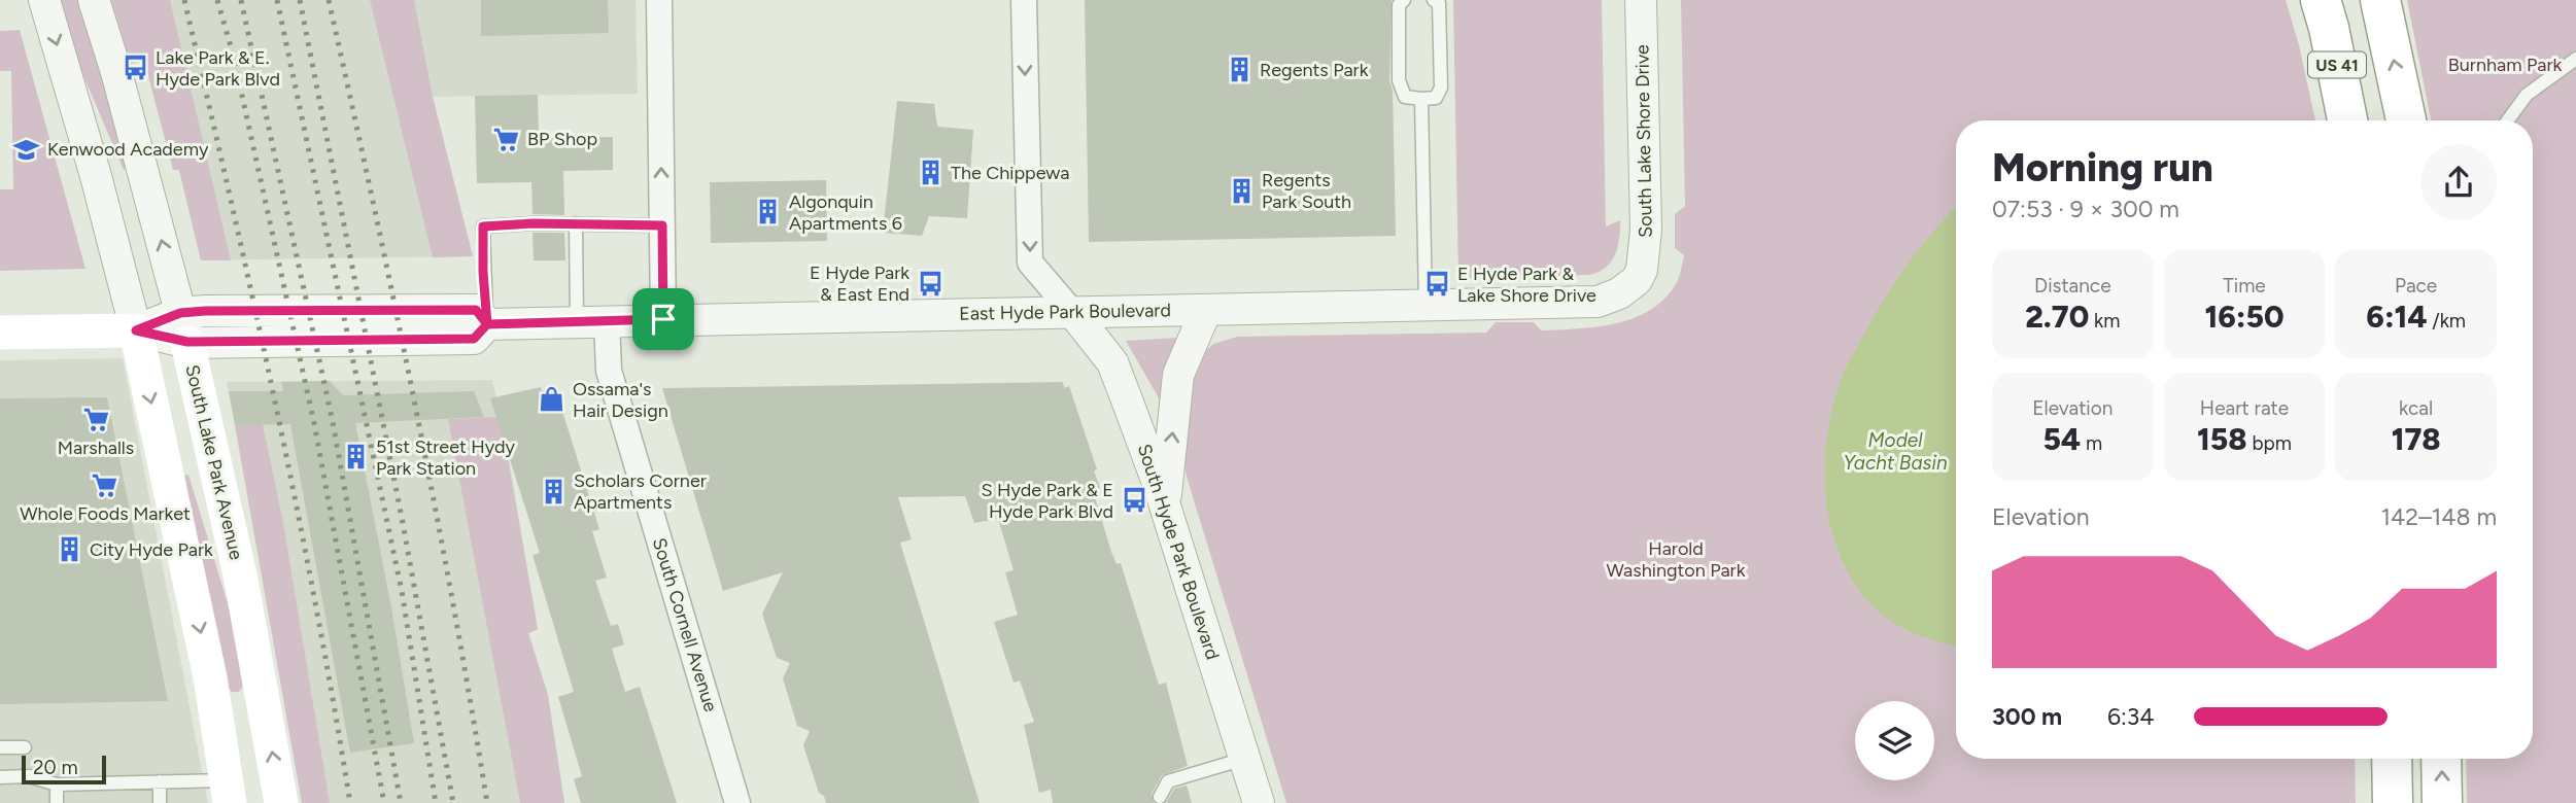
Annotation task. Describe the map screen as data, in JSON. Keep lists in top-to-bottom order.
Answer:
{
  "streets": {
    "highway": ["US 41"],
    "main road": ["East Hyde Park Boulevard", "South Lake Park Avenue"],
    "street": ["South Lake Shore Drive", "South Hyde Park Boulevard", "South Cornell Avenue"]
  },
  "crossings": [
    ["South Lake Shore Drive", "East Hyde Park Boulevard"],
    ["East Hyde Park Boulevard", "South Lake Park Avenue"],
    ["East Hyde Park Boulevard", "South Hyde Park Boulevard"],
    ["East Hyde Park Boulevard", "South Cornell Avenue"]
  ],
  "water": ["Model Yacht Basin"],
  "parks": ["Burnham Park", "Harold Washington Park"],
  "places": {
    "bus stop": [
      "Lake Park & E. Hyde Park Blvd",
      "E Hyde Park & East End",
      "E Hyde Park & Lake Shore Drive",
      "S Hyde Park & E Hyde Park Blvd"
    ],
    "building": [
      "Regents Park",
      "The Chippewa",
      "Regents Park South",
      "Algonquin Apartments 6",
      "51st Street Hydy Park Station",
      "Scholars Corner Apartments",
      "City Hyde Park"
    ],
    "supermarket": ["BP Shop", "Marshalls", "Whole Foods Market"],
    "school or university": ["Kenwood Academy"],
    "shop": ["Ossama's Hair Design"]
  },
  "scale_bar": "20 m",
  "page": {
    "heading": ["Morning run", "07:53 · 9 × 300 m"],
    "stats": [
      ["Distance", "2.70 km"],
      ["Time", "16:50"],
      ["Pace", "6:14 /km"],
      ["Elevation", "54 m"],
      ["Heart rate", "158 bpm"],
      ["kcal", "178"]
    ],
    "chart": ["Elevation", "142–148 m"],
    "list": [
      {
        "name": "300 m",
        "note": "6:34"
      }
    ],
    "scale": "20 m"
  }
}
